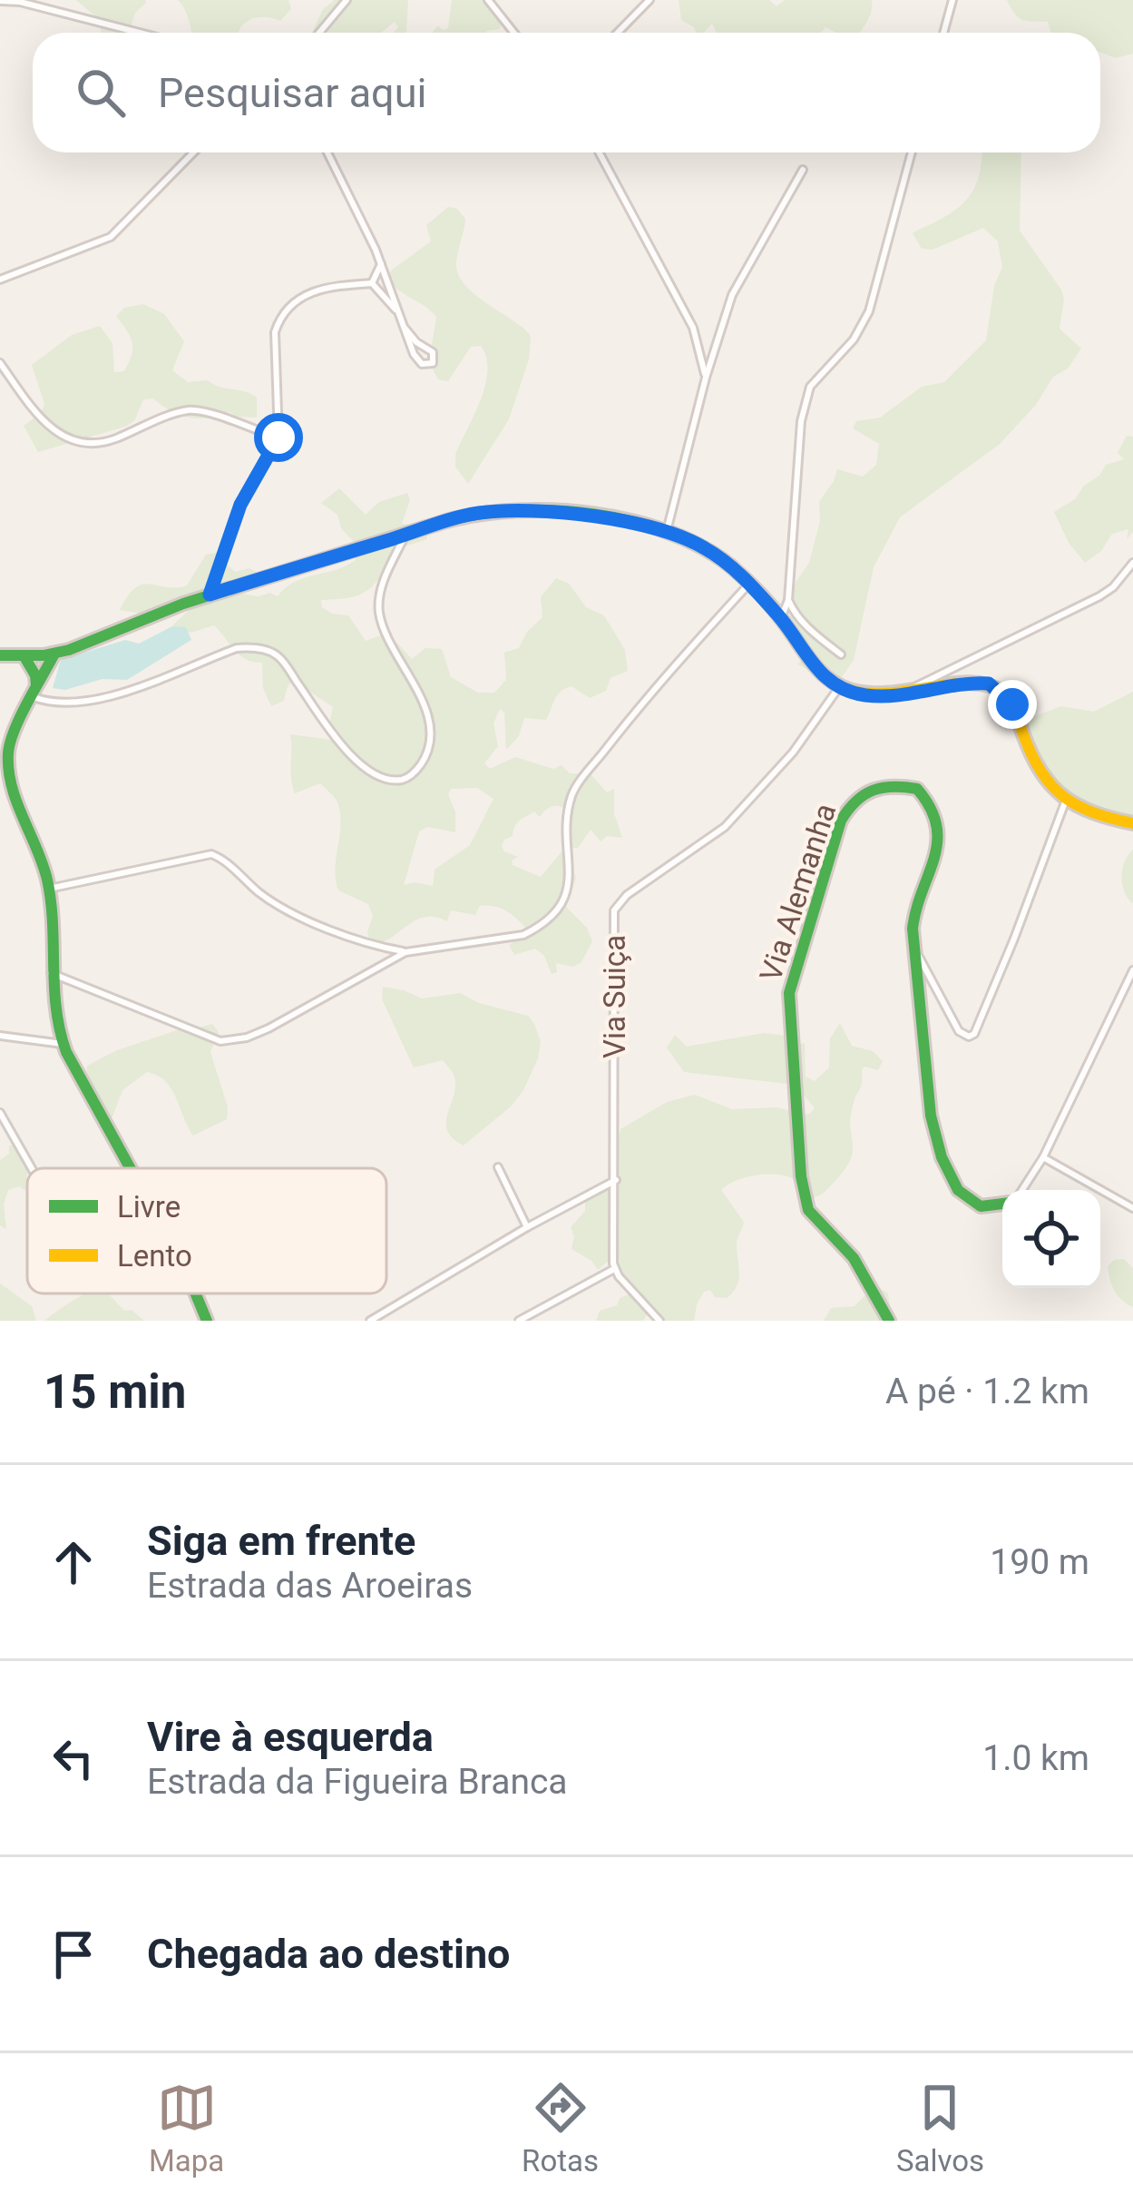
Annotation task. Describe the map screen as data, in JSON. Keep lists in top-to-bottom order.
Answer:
{
  "streets": {
    "main road": ["Via Alemanha"],
    "street": ["Via Suiça"]
  },
  "legend": ["Livre", "Lento"],
  "page": {
    "search": "Pesquisar aqui",
    "heading": ["15 min", "A pé · 1.2 km"],
    "list": [
      ["Siga em frente", "Estrada das Aroeiras", "190 m"],
      ["Vire à esquerda", "Estrada da Figueira Branca", "1.0 km"],
      "Chegada ao destino"
    ],
    "nav": ["Mapa", "Rotas", "Salvos"]
  }
}
